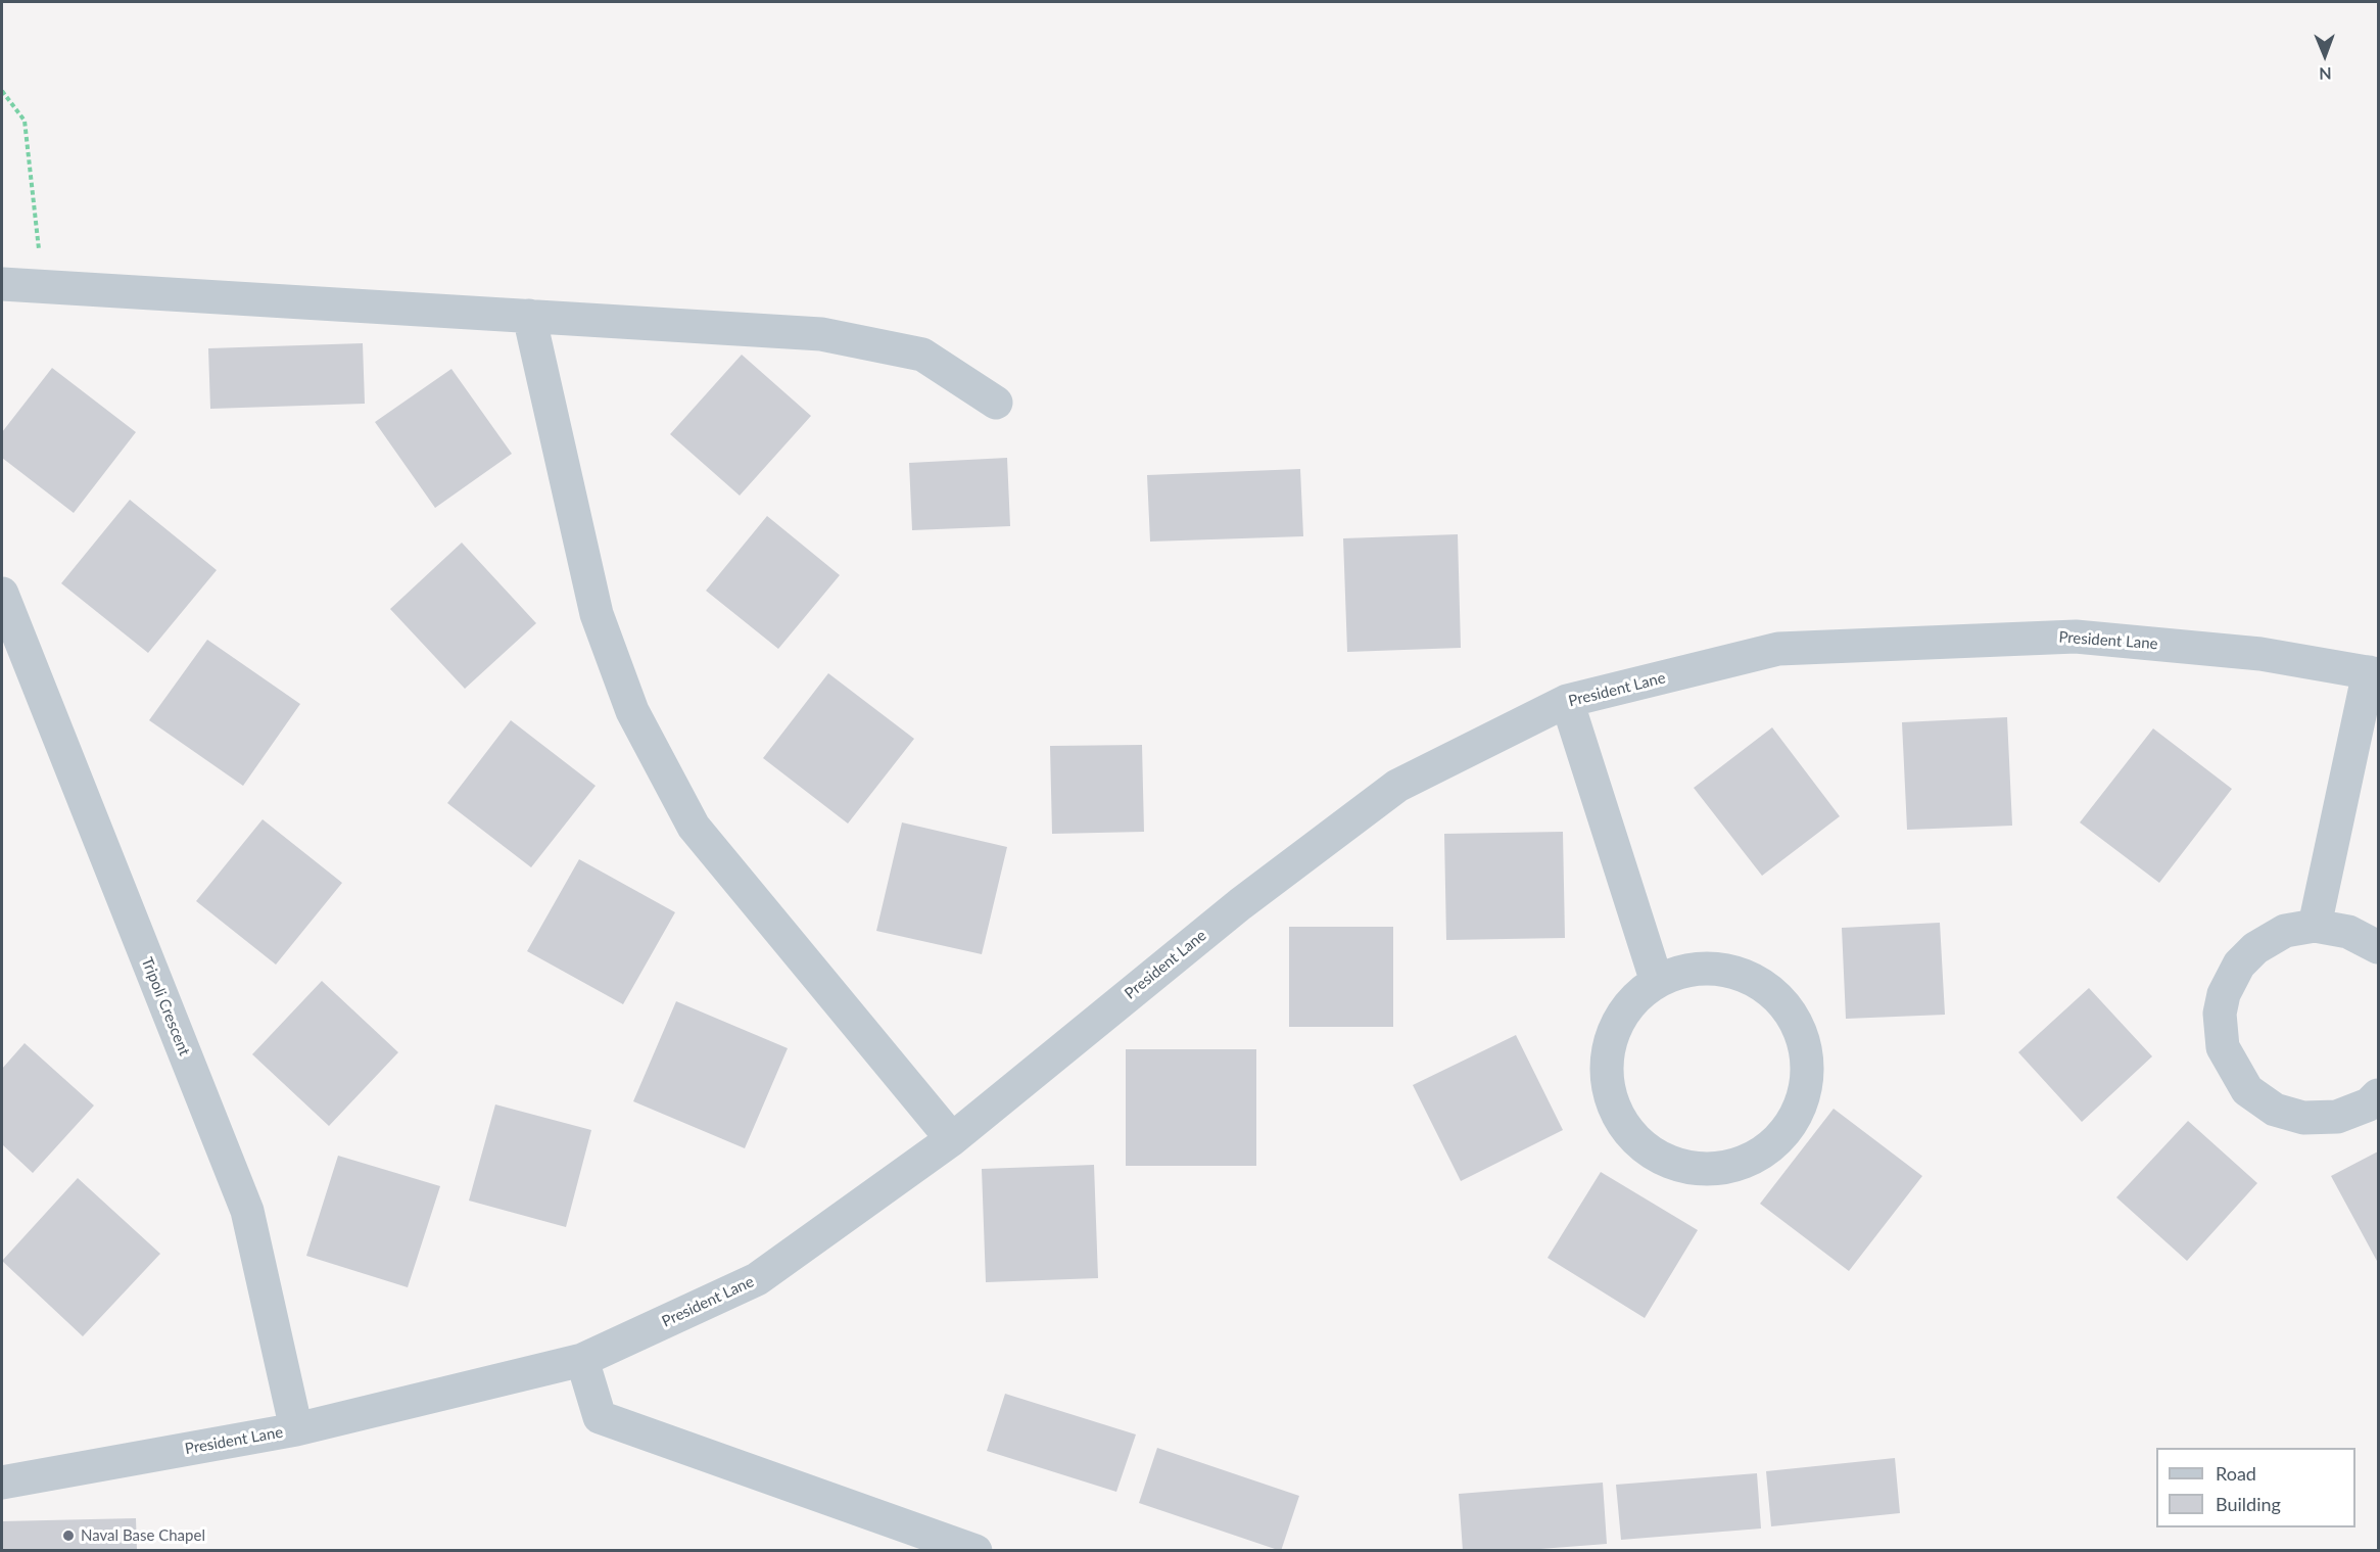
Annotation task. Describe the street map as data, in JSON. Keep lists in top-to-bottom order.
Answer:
{
  "streets": {
    "street": ["President Lane", "Tripoli Crescent"]
  },
  "crossings": [
    ["President Lane", "Tripoli Crescent"]
  ],
  "places": ["Naval Base Chapel"],
  "legend": ["Road", "Building"],
  "north": "bottom"
}
